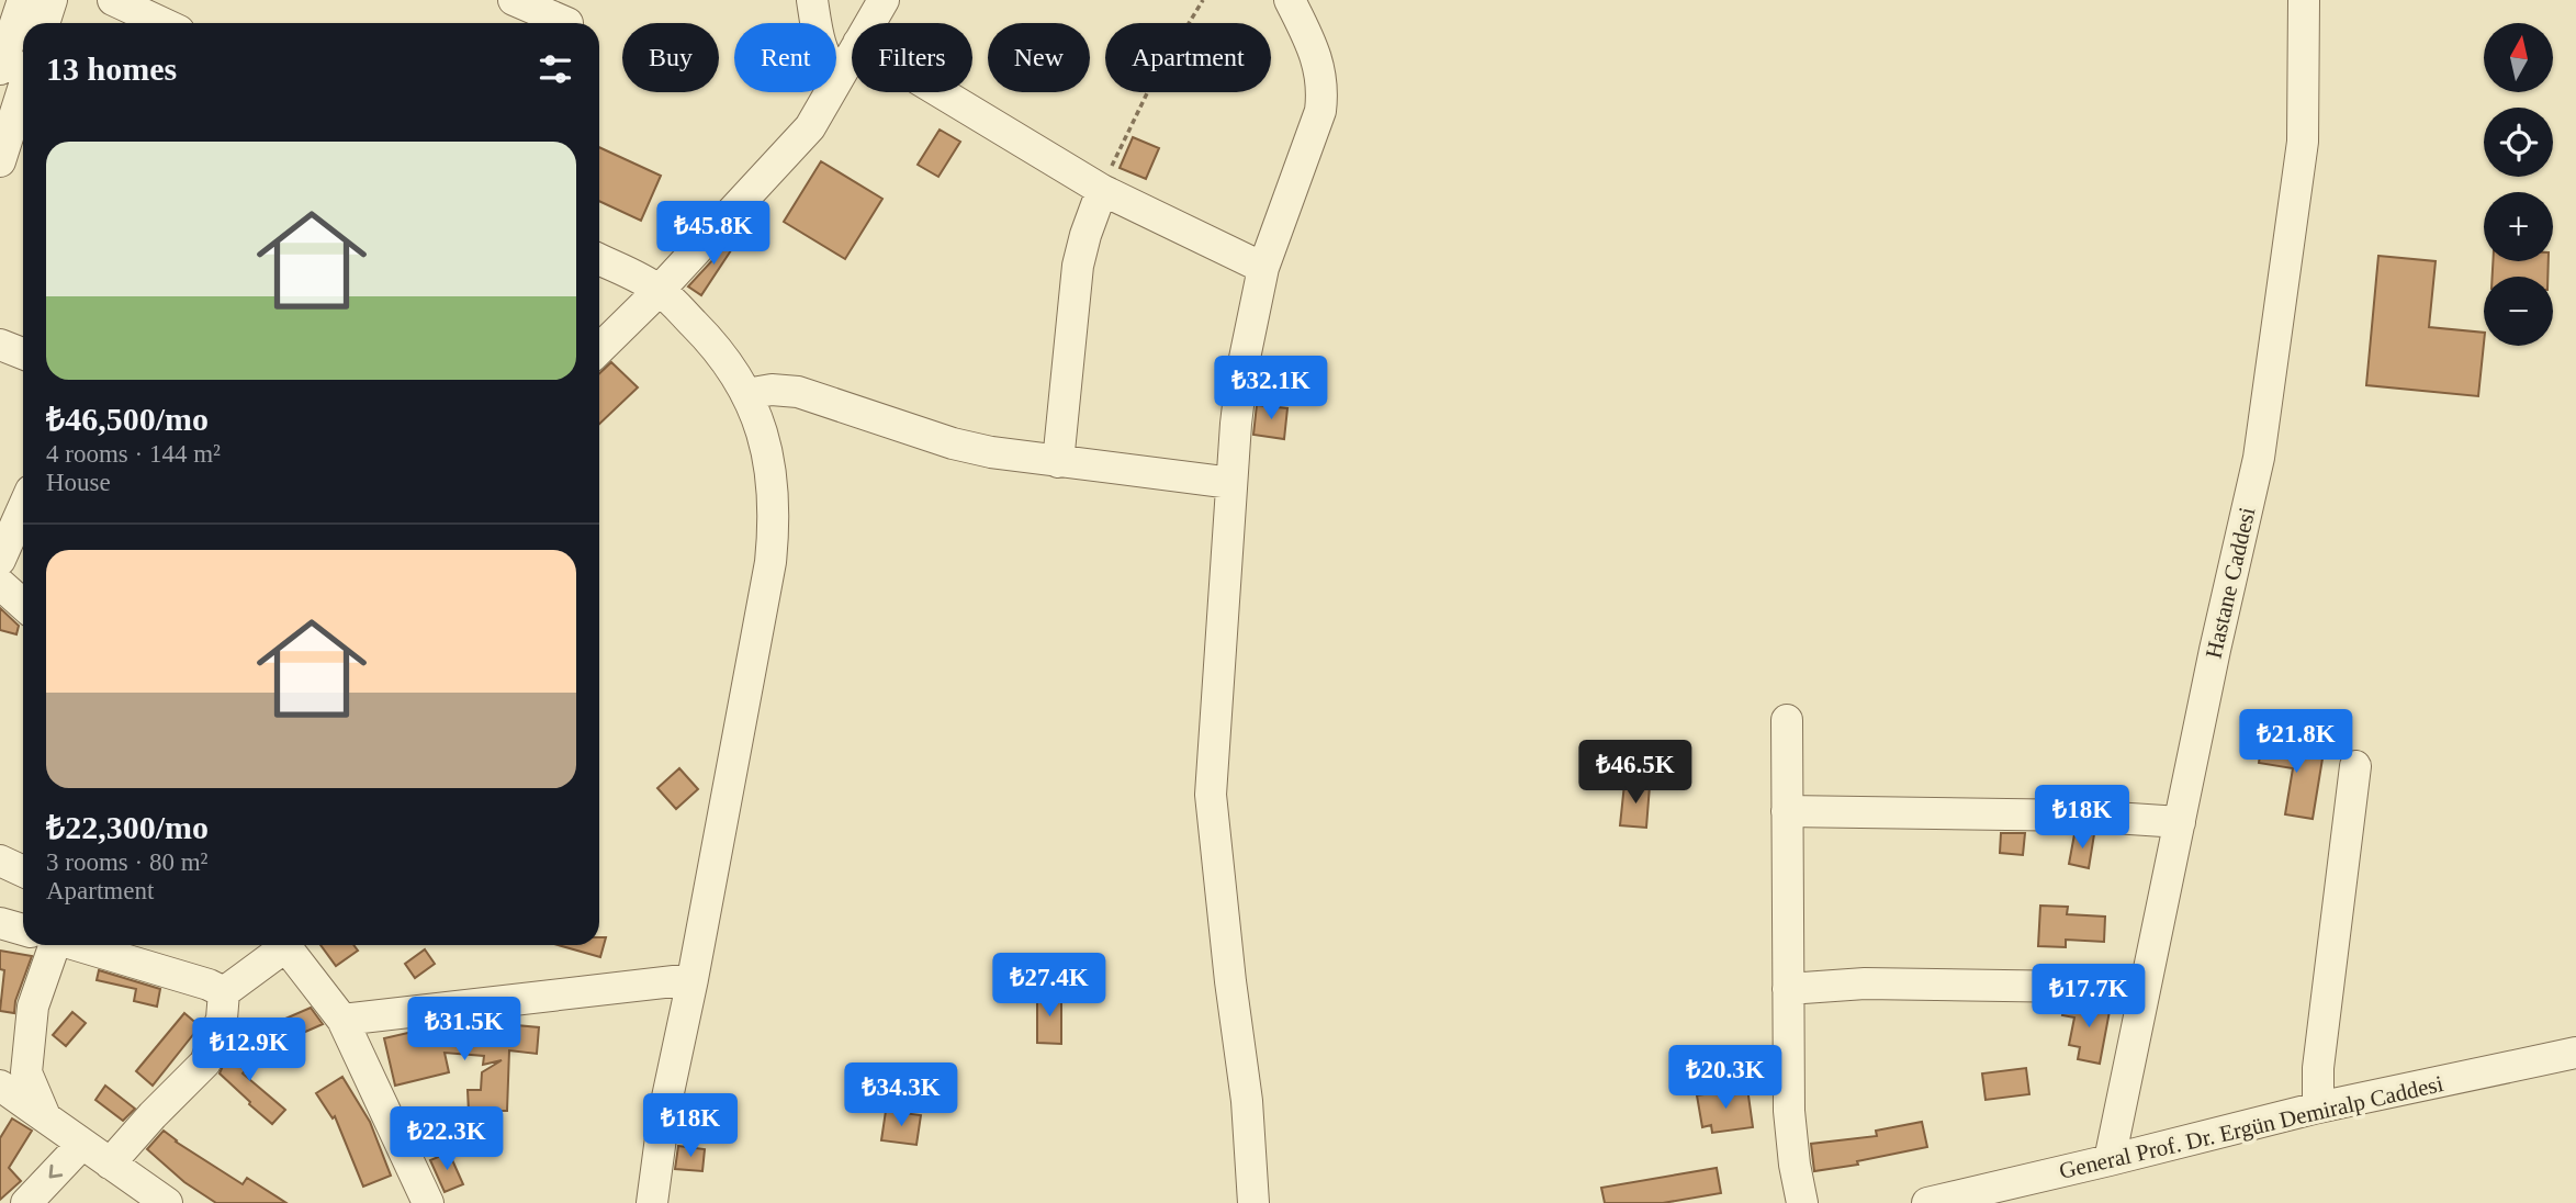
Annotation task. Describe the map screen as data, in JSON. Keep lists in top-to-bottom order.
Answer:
{
  "streets": {
    "street": ["Hastane Caddesi", "General Prof. Dr. Ergün Demiralp Caddesi"]
  },
  "crossings": [
    ["Hastane Caddesi", "General Prof. Dr. Ergün Demiralp Caddesi"]
  ],
  "north": "top",
  "page": {
    "map_buttons": ["+", "−"],
    "chip": [
      "Buy",
      "Rent",
      "Filters",
      "New",
      "Apartment"
    ],
    "heading": "13 homes",
    "list": [
      {
        "name": "₺46,500/mo",
        "note": "4 rooms · 144 m² · House"
      },
      {
        "name": "₺22,300/mo",
        "note": "3 rooms · 80 m² · Apartment"
      }
    ],
    "price": [
      "₺45.8K",
      "₺32.1K",
      "₺21.8K",
      "₺46.5K",
      "₺18K",
      "₺27.4K",
      "₺17.7K",
      "₺31.5K",
      "₺12.9K",
      "₺20.3K",
      "₺34.3K",
      "₺18K",
      "₺22.3K"
    ]
  }
}
